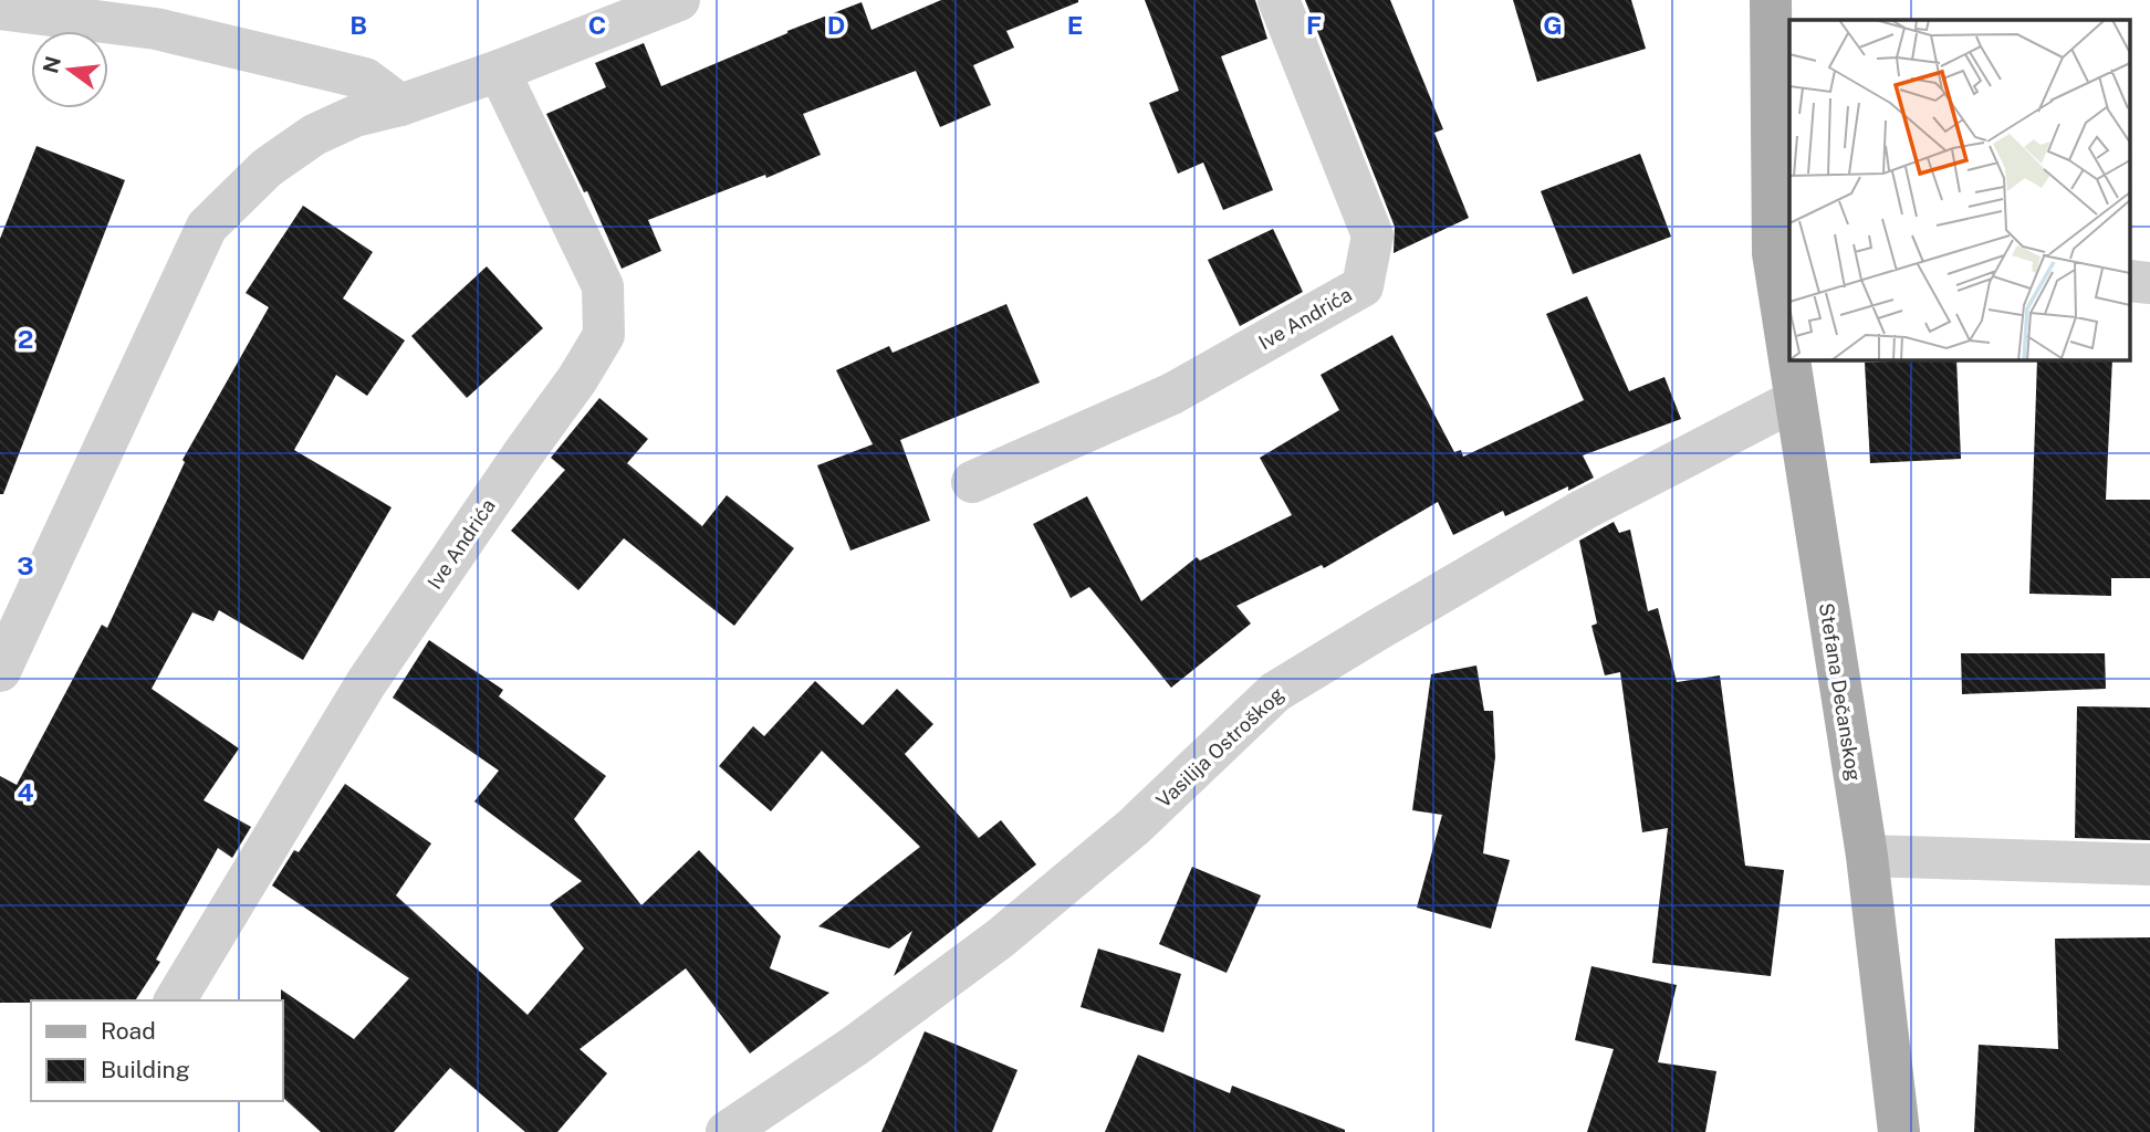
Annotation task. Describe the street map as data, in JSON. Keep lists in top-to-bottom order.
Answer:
{
  "streets": {
    "main road": ["Stefana Dečanskog"],
    "street": ["Ive Andrića", "Vasilija Ostroškog"]
  },
  "crossings": [
    ["Stefana Dečanskog", "Vasilija Ostroškog"]
  ],
  "legend": ["Road", "Building"],
  "north": "left",
  "grid": {
    "columns": [
      "B",
      "C",
      "D",
      "E",
      "F",
      "G"
    ],
    "rows": ["2", "3", "4"]
  }
}
